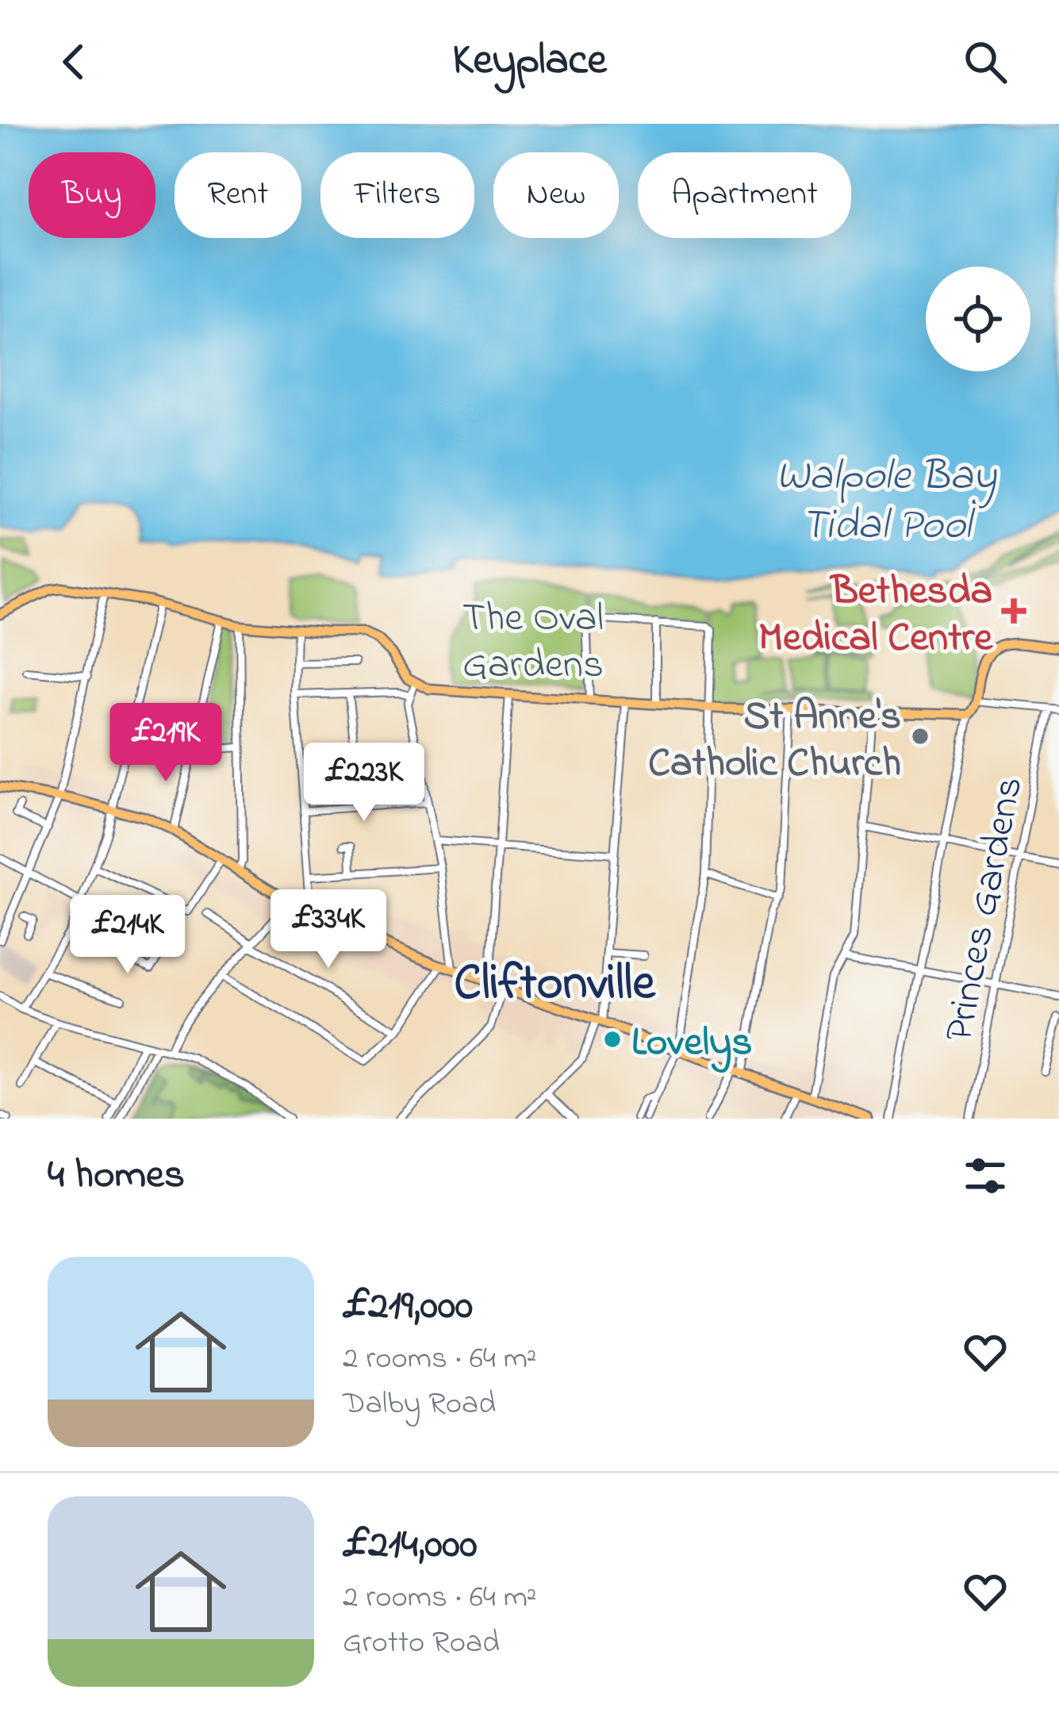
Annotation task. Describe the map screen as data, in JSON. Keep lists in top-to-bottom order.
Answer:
{
  "streets": {
    "street": ["Princes Gardens"]
  },
  "districts": ["Cliftonville"],
  "water": ["Walpole Bay Tidal Pool"],
  "parks": ["The Oval Gardens"],
  "places": {
    "health": ["Bethesda Medical Centre"],
    "other": ["St Anne's Catholic Church", "Lovelys"]
  },
  "page": {
    "header": "Keyplace",
    "chip": [
      "Buy",
      "Rent",
      "Filters",
      "New",
      "Apartment"
    ],
    "price": [
      "£219K",
      "£223K",
      "£334K",
      "£214K"
    ],
    "heading": "4 homes",
    "list": [
      {
        "name": "£219,000",
        "note": "2 rooms · 64 m² · Dalby Road"
      },
      {
        "name": "£214,000",
        "note": "2 rooms · 64 m² · Grotto Road"
      }
    ]
  }
}
